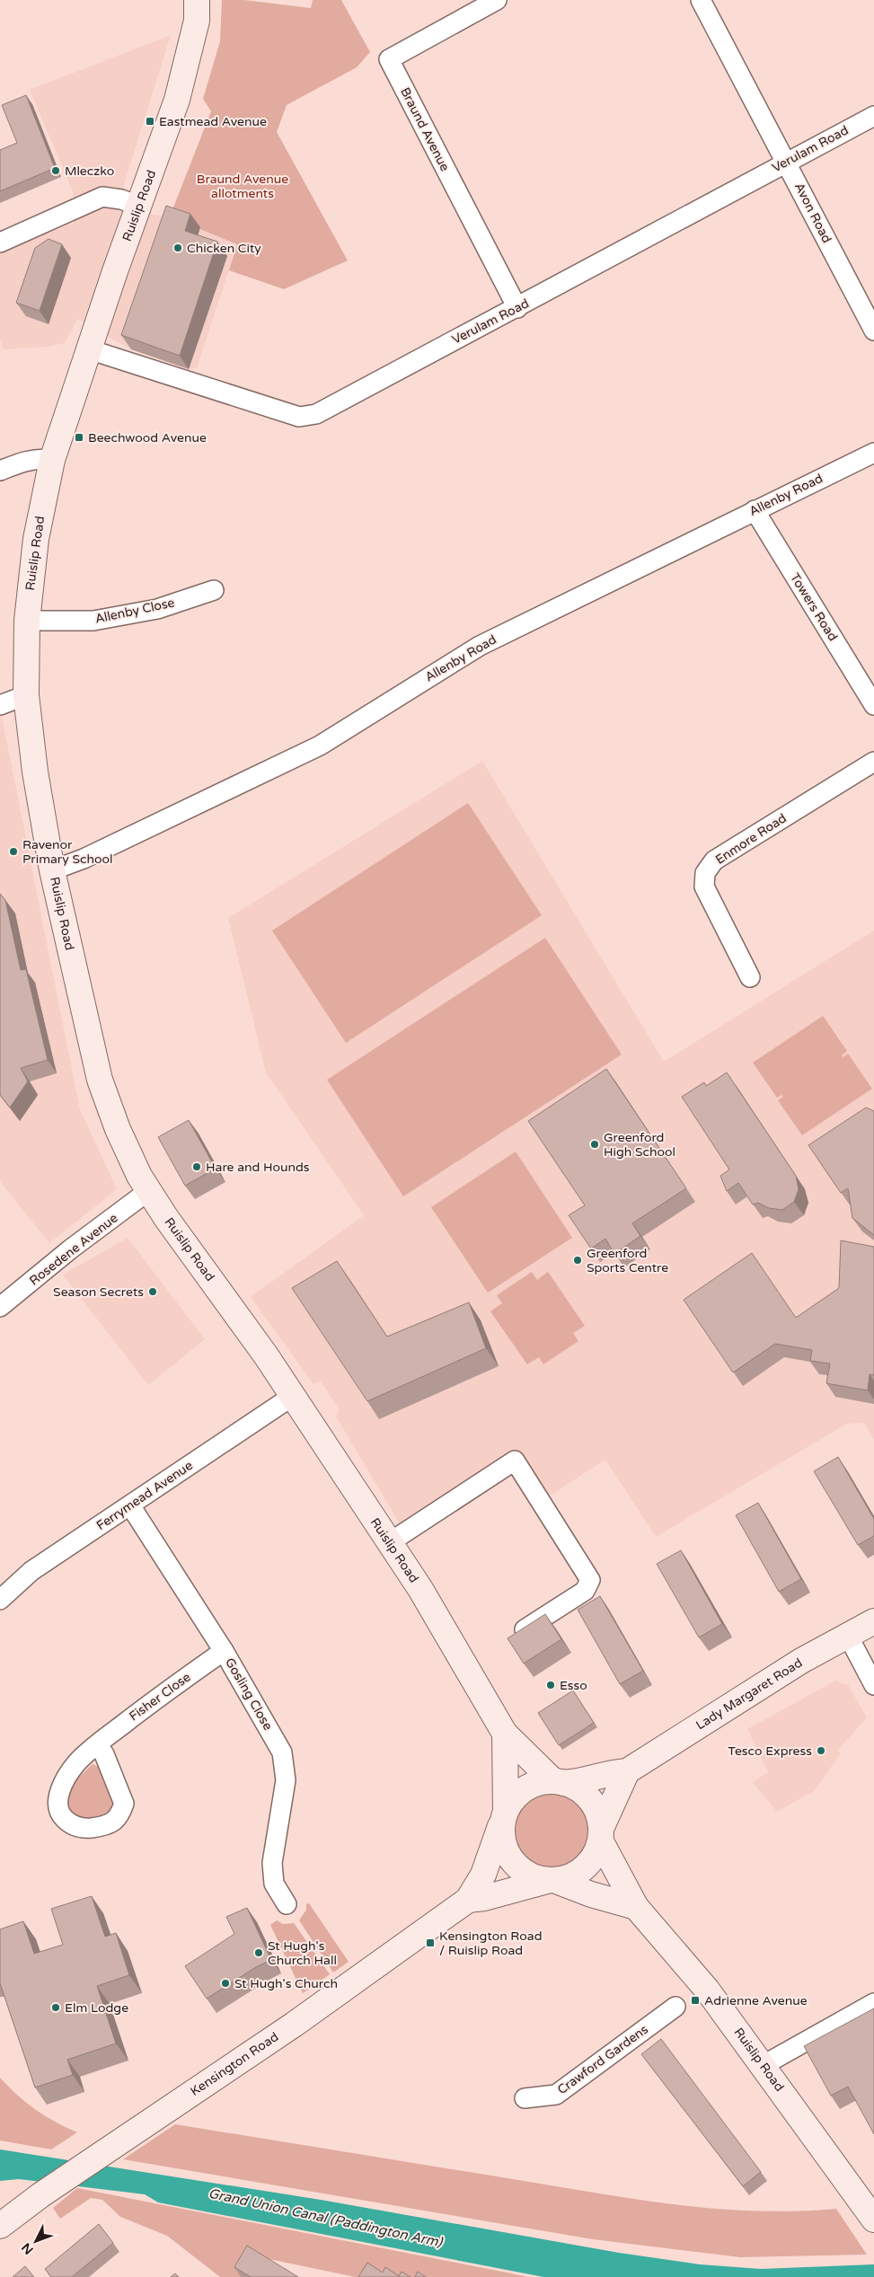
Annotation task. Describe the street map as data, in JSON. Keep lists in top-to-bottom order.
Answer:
{
  "streets": {
    "main road": ["Ruislip Road", "Lady Margaret Road", "Kensington Road"],
    "street": [
      "Braund Avenue",
      "Verulam Road",
      "Avon Road",
      "Allenby Road",
      "Towers Road",
      "Allenby Close",
      "Enmore Road",
      "Rosedene Avenue",
      "Ferrymead Avenue",
      "Gosling Close",
      "Fisher Close",
      "Crawford Gardens"
    ]
  },
  "crossings": [
    ["Braund Avenue", "Verulam Road"],
    ["Verulam Road", "Ruislip Road"],
    ["Verulam Road", "Avon Road"],
    ["Ruislip Road", "Allenby Road"],
    ["Ruislip Road", "Allenby Close"],
    ["Ruislip Road", "Rosedene Avenue"],
    ["Ruislip Road", "Ferrymead Avenue"],
    ["Ruislip Road", "Lady Margaret Road"],
    ["Ruislip Road", "Kensington Road"],
    ["Allenby Road", "Towers Road"],
    ["Ferrymead Avenue", "Gosling Close"],
    ["Gosling Close", "Fisher Close"],
    ["Lady Margaret Road", "Kensington Road"]
  ],
  "water": ["Grand Union Canal (Paddington Arm)"],
  "parks": ["Braund Avenue allotments"],
  "places": {
    "transit": [
      "Eastmead Avenue",
      "Beechwood Avenue",
      "Kensington Road / Ruislip Road",
      "Adrienne Avenue"
    ],
    "other": [
      "Mleczko",
      "Chicken City",
      "Ravenor Primary School",
      "Greenford High School",
      "Hare and Hounds",
      "Greenford Sports Centre",
      "Season Secrets",
      "Esso",
      "Tesco Express",
      "St Hugh's Church Hall",
      "St Hugh's Church",
      "Elm Lodge"
    ]
  },
  "north": "bottom left"
}
